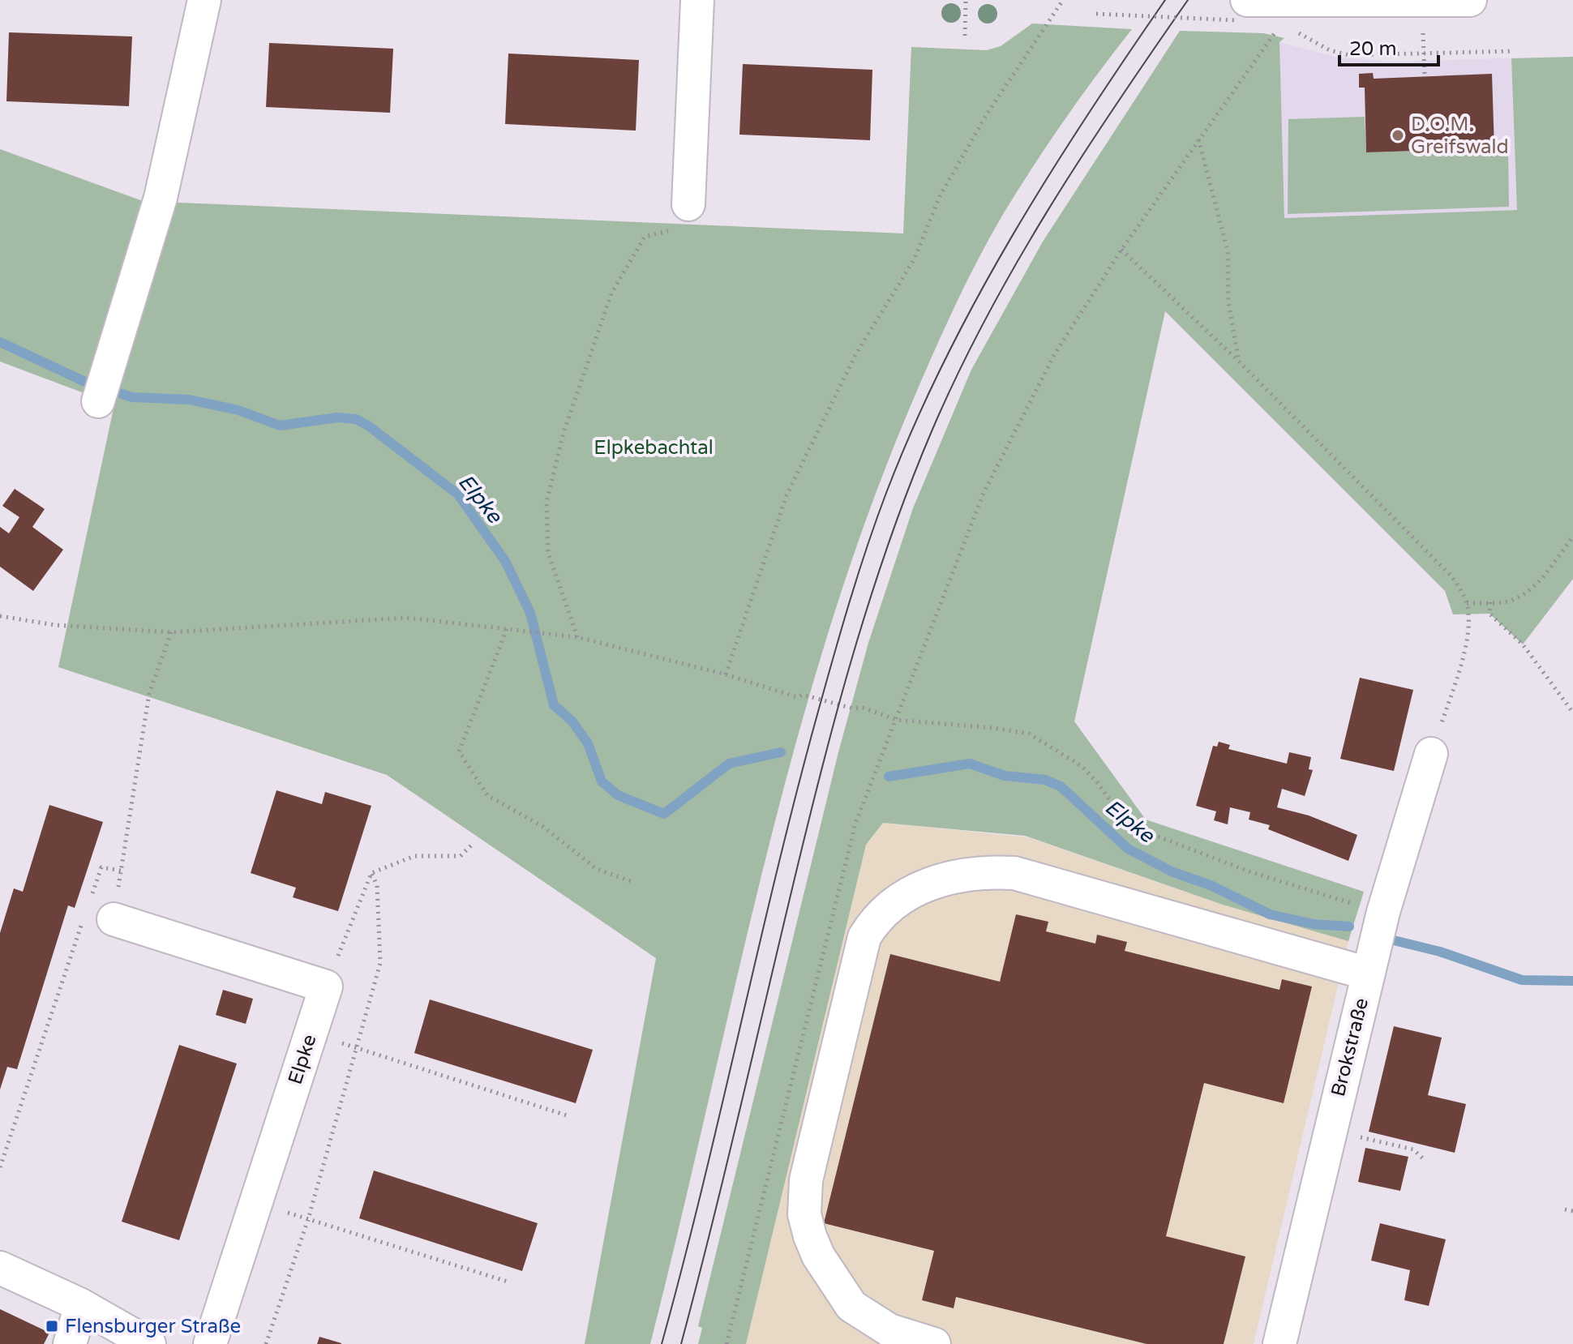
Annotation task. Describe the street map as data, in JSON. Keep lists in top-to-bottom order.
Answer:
{
  "streets": {
    "street": ["Brokstraße", "Elpke"]
  },
  "water": ["Elpke"],
  "parks": ["Elpkebachtal"],
  "places": {
    "other": ["D.O.M. Greifswald"],
    "transit": ["Flensburger Straße"]
  },
  "scale_bar": "20 m"
}
